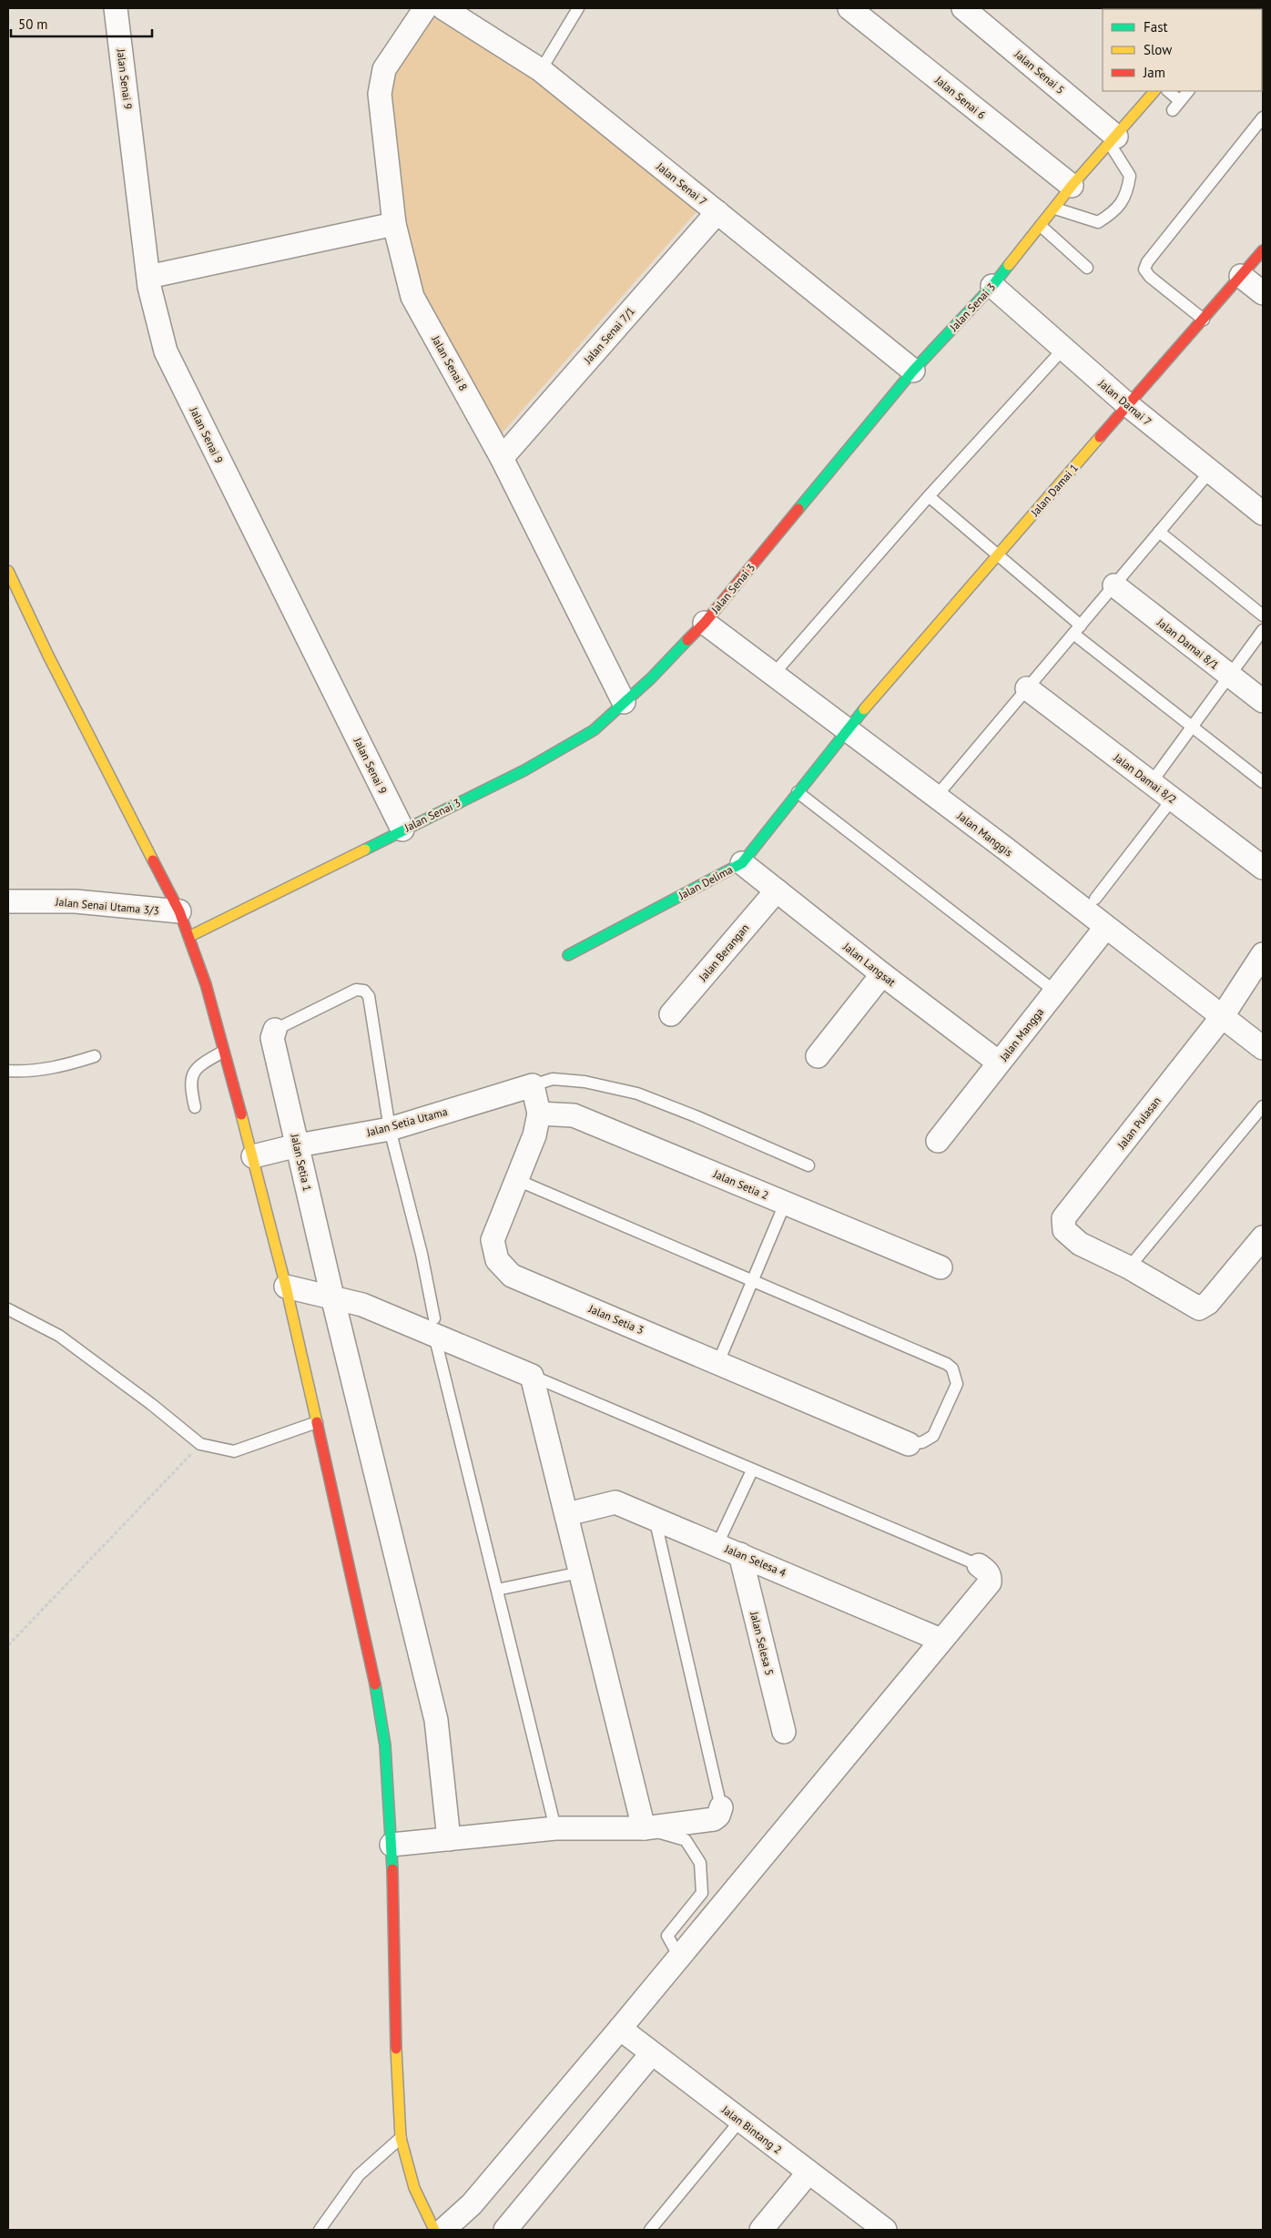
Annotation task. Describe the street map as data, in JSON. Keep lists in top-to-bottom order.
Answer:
{
  "streets": {
    "street": [
      "Jalan Senai 5",
      "Jalan Senai 9",
      "Jalan Senai 6",
      "Jalan Senai 7",
      "Jalan Senai 3",
      "Jalan Senai 7/1",
      "Jalan Senai 8",
      "Jalan Damai 7",
      "Jalan Damai 1",
      "Jalan Damai 8/1",
      "Jalan Damai 8/2",
      "Jalan Manggis",
      "Jalan Delima",
      "Jalan Senai Utama 3/3",
      "Jalan Berangan",
      "Jalan Langsat",
      "Jalan Mangga",
      "Jalan Setia Utama",
      "Jalan Pulasan",
      "Jalan Setia 1",
      "Jalan Setia 2",
      "Jalan Setia 3",
      "Jalan Selesa 4",
      "Jalan Selesa 5",
      "Jalan Bintang 2"
    ]
  },
  "crossings": [
    ["Jalan Senai 5", "Jalan Senai 3"],
    ["Jalan Senai 9", "Jalan Senai 3"],
    ["Jalan Senai 6", "Jalan Senai 3"],
    ["Jalan Senai 7", "Jalan Senai 3"],
    ["Jalan Senai 7", "Jalan Senai 7/1"],
    ["Jalan Senai 3", "Jalan Senai 8"],
    ["Jalan Senai 3", "Jalan Damai 7"],
    ["Jalan Senai 3", "Jalan Manggis"],
    ["Jalan Senai 7/1", "Jalan Senai 8"],
    ["Jalan Damai 7", "Jalan Damai 1"],
    ["Jalan Damai 1", "Jalan Manggis"],
    ["Jalan Damai 1", "Jalan Delima"],
    ["Jalan Manggis", "Jalan Delima"],
    ["Jalan Manggis", "Jalan Mangga"],
    ["Jalan Manggis", "Jalan Pulasan"],
    ["Jalan Delima", "Jalan Langsat"],
    ["Jalan Berangan", "Jalan Langsat"],
    ["Jalan Langsat", "Jalan Mangga"],
    ["Jalan Setia Utama", "Jalan Setia 1"],
    ["Jalan Setia Utama", "Jalan Setia 3"],
    ["Jalan Setia 2", "Jalan Setia 3"],
    ["Jalan Selesa 4", "Jalan Selesa 5"]
  ],
  "legend": ["Fast", "Slow", "Jam"],
  "scale_bar": "50 m"
}
